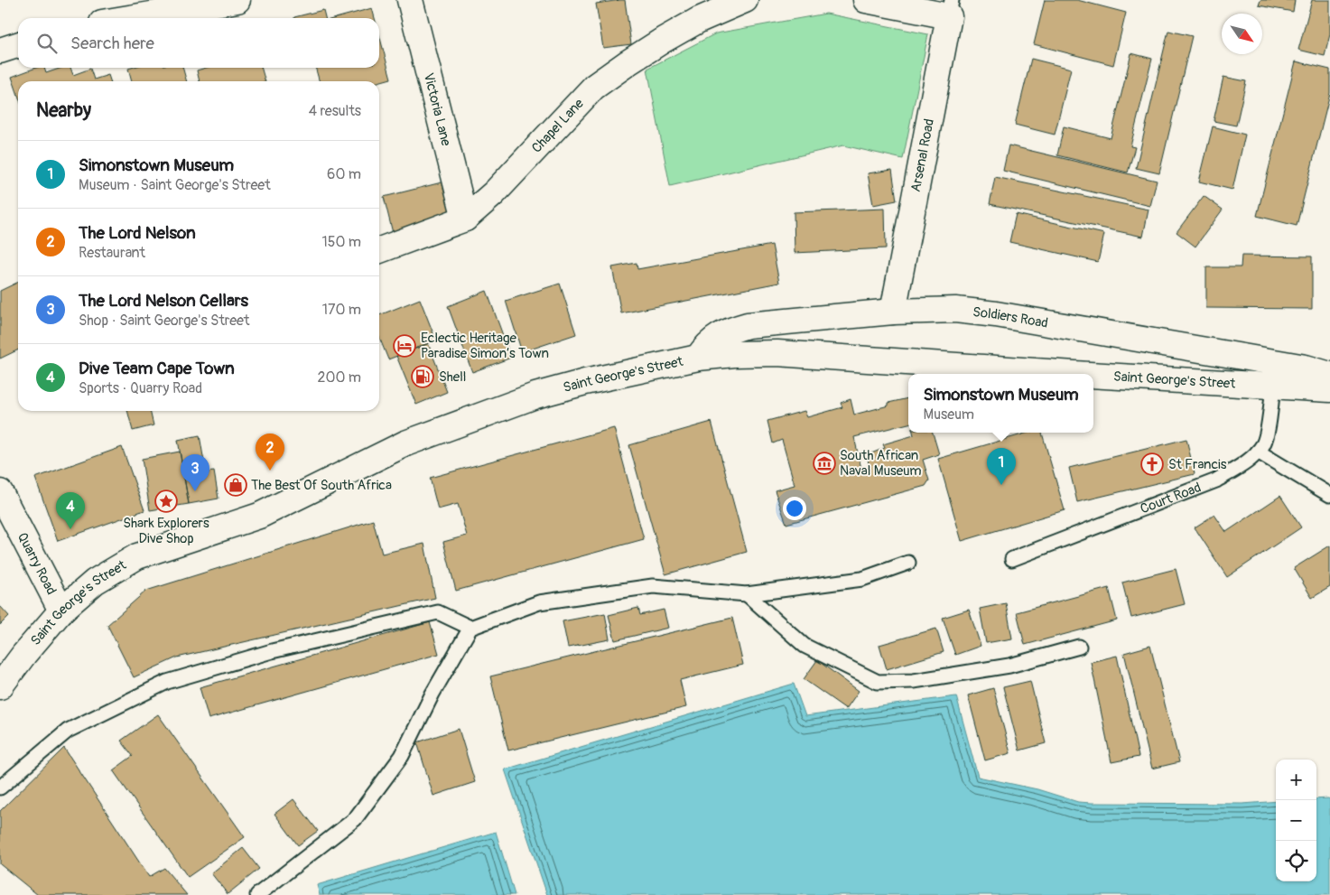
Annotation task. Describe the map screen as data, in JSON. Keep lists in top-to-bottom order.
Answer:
{
  "streets": {
    "street": [
      "Victoria Lane",
      "Chapel Lane",
      "Arsenal Road",
      "Soldiers Road",
      "Saint George's Street",
      "Quarry Road"
    ],
    "lane": ["Court Road"]
  },
  "crossings": [
    ["Victoria Lane", "Chapel Lane"],
    ["Arsenal Road", "Soldiers Road"],
    ["Soldiers Road", "Saint George's Street"],
    ["Saint George's Street", "Court Road"],
    ["Saint George's Street", "Quarry Road"]
  ],
  "places": {
    "hotel": ["Eclectic Heritage Paradise Simon’s Town"],
    "fuel station": ["Shell"],
    "museum": ["South African Naval Museum"],
    "church": ["St Francis"],
    "shop": ["The Best Of South Africa"],
    "place": ["Shark Explorers Dive Shop"]
  },
  "north": "bottom right",
  "page": {
    "search": "Search here",
    "heading": ["Nearby", "4 results"],
    "list": [
      {
        "mark": "1",
        "name": "Simonstown Museum",
        "note": "Museum · Saint George's Street",
        "value": "60 m"
      },
      {
        "mark": "2",
        "name": "The Lord Nelson",
        "note": "Restaurant",
        "value": "150 m"
      },
      {
        "mark": "3",
        "name": "The Lord Nelson Cellars",
        "note": "Shop · Saint George's Street",
        "value": "170 m"
      },
      {
        "mark": "4",
        "name": "Dive Team Cape Town",
        "note": "Sports · Quarry Road",
        "value": "200 m"
      }
    ],
    "popup": ["Simonstown Museum", "Museum"],
    "pins": [
      "2",
      "1",
      "3",
      "4"
    ],
    "map_buttons": ["+", "−"]
  }
}
